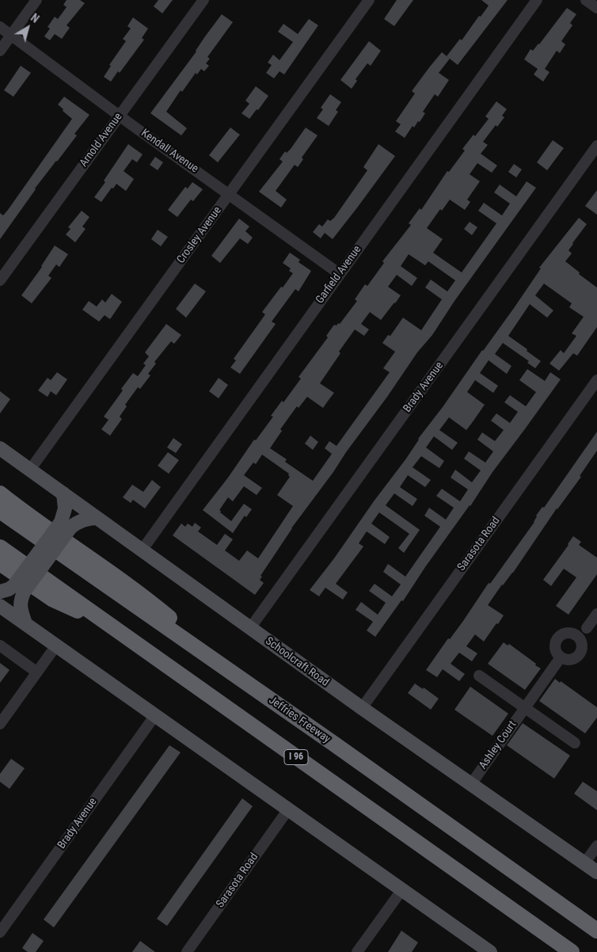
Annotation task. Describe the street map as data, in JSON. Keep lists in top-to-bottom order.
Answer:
{
  "streets": {
    "highway": ["Jeffries Freeway", "I 96"],
    "main road": ["Schoolcraft Road"],
    "street": [
      "Arnold Avenue",
      "Kendall Avenue",
      "Crosley Avenue",
      "Garfield Avenue",
      "Brady Avenue",
      "Sarasota Road",
      "Ashley Court"
    ]
  },
  "crossings": [
    ["Arnold Avenue", "Kendall Avenue"],
    ["Kendall Avenue", "Crosley Avenue"],
    ["Kendall Avenue", "Garfield Avenue"],
    ["Crosley Avenue", "Schoolcraft Road"],
    ["Garfield Avenue", "Schoolcraft Road"],
    ["Brady Avenue", "Schoolcraft Road"],
    ["Sarasota Road", "Schoolcraft Road"],
    ["Schoolcraft Road", "Ashley Court"]
  ],
  "north": "top right"
}
